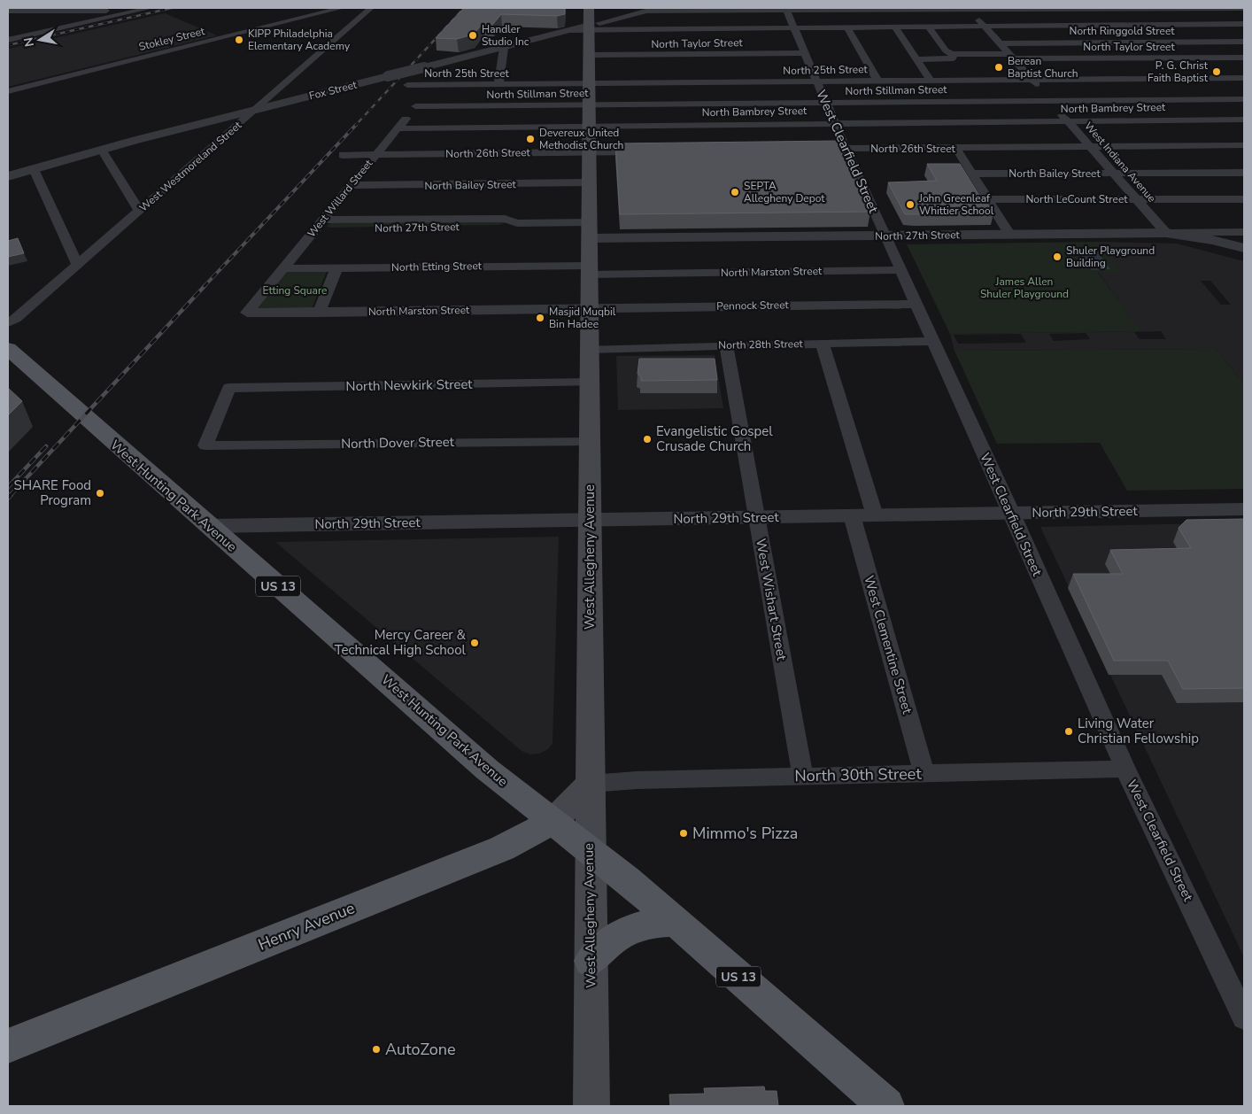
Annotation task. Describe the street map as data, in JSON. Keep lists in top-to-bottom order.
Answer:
{
  "streets": {
    "main road": [
      "West Hunting Park Avenue",
      "West Allegheny Avenue",
      "US 13",
      "Henry Avenue"
    ],
    "street": [
      "North Ringgold Street",
      "Stokley Street",
      "North Taylor Street",
      "North 25th Street",
      "Fox Street",
      "North Stillman Street",
      "North Bambrey Street",
      "North 26th Street",
      "West Clearfield Street",
      "West Indiana Avenue",
      "West Westmoreland Street",
      "North Bailey Street",
      "West Willard Street",
      "North LeCount Street",
      "North 27th Street",
      "North Etting Street",
      "North Marston Street",
      "Pennock Street",
      "North 28th Street",
      "North Newkirk Street",
      "North Dover Street",
      "North 29th Street",
      "West Wishart Street",
      "West Clementine Street",
      "North 30th Street"
    ]
  },
  "crossings": [
    ["North Ringgold Street", "West Indiana Avenue"],
    ["North Taylor Street", "West Clearfield Street"],
    ["North Taylor Street", "West Indiana Avenue"],
    ["North Taylor Street", "West Allegheny Avenue"],
    ["North 25th Street", "West Clearfield Street"],
    ["North 25th Street", "West Indiana Avenue"],
    ["North 25th Street", "West Willard Street"],
    ["North 25th Street", "West Allegheny Avenue"],
    ["Fox Street", "West Westmoreland Street"],
    ["Fox Street", "West Allegheny Avenue"],
    ["North Stillman Street", "West Clearfield Street"],
    ["North Stillman Street", "West Indiana Avenue"],
    ["North Stillman Street", "West Willard Street"],
    ["North Stillman Street", "West Allegheny Avenue"],
    ["North Bambrey Street", "West Clearfield Street"],
    ["North Bambrey Street", "West Indiana Avenue"],
    ["North Bambrey Street", "West Willard Street"],
    ["North Bambrey Street", "West Allegheny Avenue"],
    ["North 26th Street", "West Clearfield Street"],
    ["North 26th Street", "West Indiana Avenue"],
    ["North 26th Street", "West Willard Street"],
    ["North 26th Street", "West Allegheny Avenue"],
    ["West Clearfield Street", "North 27th Street"],
    ["West Clearfield Street", "North Marston Street"],
    ["West Clearfield Street", "Pennock Street"],
    ["West Clearfield Street", "North 28th Street"],
    ["West Clearfield Street", "North 29th Street"],
    ["West Clearfield Street", "North 30th Street"],
    ["West Indiana Avenue", "North Bailey Street"],
    ["West Indiana Avenue", "North LeCount Street"],
    ["West Indiana Avenue", "North 27th Street"],
    ["North Bailey Street", "West Willard Street"],
    ["North Bailey Street", "West Allegheny Avenue"],
    ["West Willard Street", "North 27th Street"],
    ["West Willard Street", "North Etting Street"],
    ["West Willard Street", "North Marston Street"],
    ["North 27th Street", "West Allegheny Avenue"],
    ["North Etting Street", "North Marston Street"],
    ["North Etting Street", "West Allegheny Avenue"],
    ["North Marston Street", "Pennock Street"],
    ["North Marston Street", "West Allegheny Avenue"],
    ["Pennock Street", "West Allegheny Avenue"],
    ["North 28th Street", "West Allegheny Avenue"],
    ["North 28th Street", "West Wishart Street"],
    ["North Newkirk Street", "North Dover Street"],
    ["North Newkirk Street", "West Allegheny Avenue"],
    ["North Dover Street", "West Allegheny Avenue"],
    ["West Hunting Park Avenue", "North 29th Street"],
    ["West Hunting Park Avenue", "West Allegheny Avenue"],
    ["West Hunting Park Avenue", "Henry Avenue"],
    ["North 29th Street", "West Allegheny Avenue"],
    ["North 29th Street", "West Wishart Street"],
    ["North 29th Street", "West Clementine Street"],
    ["West Allegheny Avenue", "North 30th Street"],
    ["West Allegheny Avenue", "Henry Avenue"],
    ["West Wishart Street", "North 30th Street"],
    ["West Clementine Street", "North 30th Street"],
    ["North 30th Street", "Henry Avenue"]
  ],
  "parks": ["James Allen Shuler Playground", "Etting Square"],
  "places": [
    "Handler Studio Inc",
    "KIPP Philadelphia Elementary Academy",
    "Berean Baptist Church",
    "P. G. Christ Faith Baptist",
    "Devereux United Methodist Church",
    "SEPTA Allegheny Depot",
    "John Greenleaf Whittier School",
    "Shuler Playground Building",
    "Masjid Muqbil Bin Hadee",
    "Evangelistic Gospel Crusade Church",
    "SHARE Food Program",
    "Mercy Career & Technical High School",
    "Living Water Christian Fellowship",
    "Mimmo's Pizza",
    "AutoZone"
  ],
  "north": "left"
}
